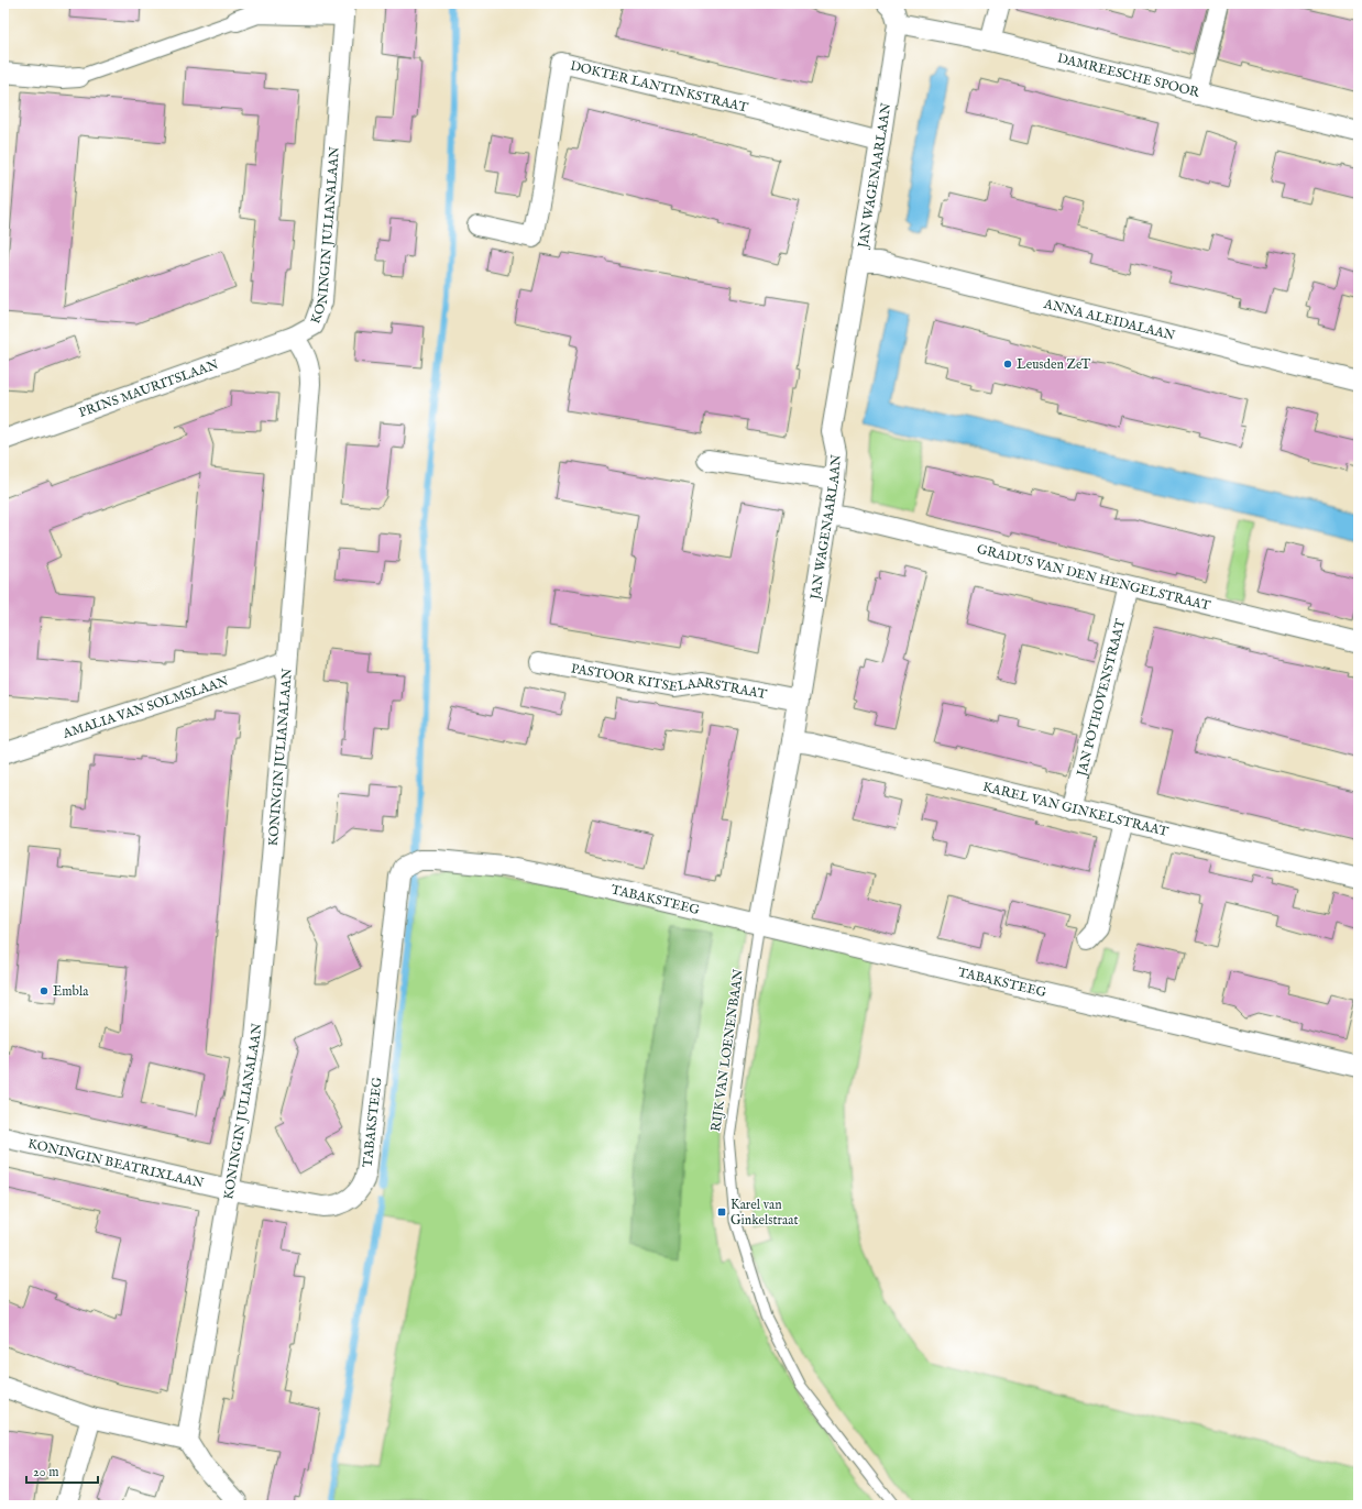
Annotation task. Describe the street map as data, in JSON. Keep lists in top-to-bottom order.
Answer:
{
  "streets": {
    "street": [
      "DAMREESCHE SPOOR",
      "DOKTER LANTINKSTRAAT",
      "JAN WAGENAARLAAN",
      "KONINGIN JULIANALAAN",
      "ANNA ALEIDALAAN",
      "PRINS MAURITSLAAN",
      "GRADUS VAN DEN HENGELSTRAAT",
      "PASTOOR KITSELAARSTRAAT",
      "JAN POTHOVENSTRAAT",
      "AMALIA VAN SOLMSLAAN",
      "KAREL VAN GINKELSTRAAT",
      "TABAKSTEEG",
      "KONINGIN BEATRIXLAAN"
    ],
    "lane": ["RIJK VAN LOENENBAAN"]
  },
  "crossings": [
    ["DAMREESCHE SPOOR", "JAN WAGENAARLAAN"],
    ["DOKTER LANTINKSTRAAT", "JAN WAGENAARLAAN"],
    ["JAN WAGENAARLAAN", "ANNA ALEIDALAAN"],
    ["JAN WAGENAARLAAN", "GRADUS VAN DEN HENGELSTRAAT"],
    ["JAN WAGENAARLAAN", "PASTOOR KITSELAARSTRAAT"],
    ["JAN WAGENAARLAAN", "KAREL VAN GINKELSTRAAT"],
    ["JAN WAGENAARLAAN", "TABAKSTEEG"],
    ["JAN WAGENAARLAAN", "RIJK VAN LOENENBAAN"],
    ["KONINGIN JULIANALAAN", "PRINS MAURITSLAAN"],
    ["KONINGIN JULIANALAAN", "AMALIA VAN SOLMSLAAN"],
    ["KONINGIN JULIANALAAN", "TABAKSTEEG"],
    ["KONINGIN JULIANALAAN", "KONINGIN BEATRIXLAAN"],
    ["GRADUS VAN DEN HENGELSTRAAT", "JAN POTHOVENSTRAAT"],
    ["JAN POTHOVENSTRAAT", "KAREL VAN GINKELSTRAAT"],
    ["TABAKSTEEG", "RIJK VAN LOENENBAAN"],
    ["TABAKSTEEG", "KONINGIN BEATRIXLAAN"]
  ],
  "places": {
    "other": ["Leusden ZeT", "Embla"],
    "transit": ["Karel van Ginkelstraat"]
  },
  "scale_bar": "20 m"
}
